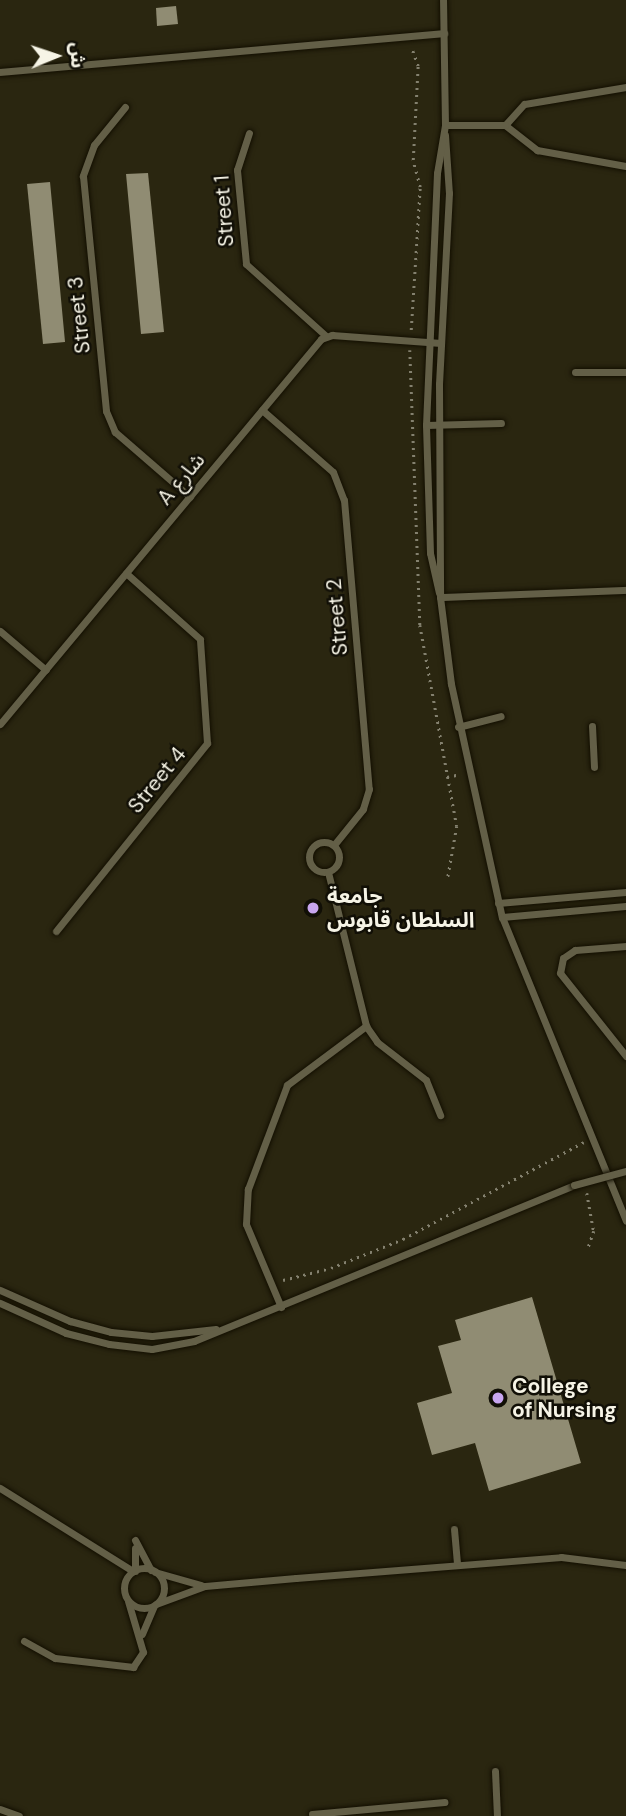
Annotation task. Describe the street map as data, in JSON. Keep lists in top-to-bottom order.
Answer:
{
  "streets": {
    "lane": [
      "Street 1",
      "Street 3",
      "A شارع",
      "Street 2",
      "Street 4"
    ]
  },
  "crossings": [
    ["Street 1", "A شارع"],
    ["Street 3", "A شارع"],
    ["A شارع", "Street 2"],
    ["A شارع", "Street 4"]
  ],
  "places": ["جامعة السلطان قابوس", "College of Nursing"],
  "north": "right"
}
